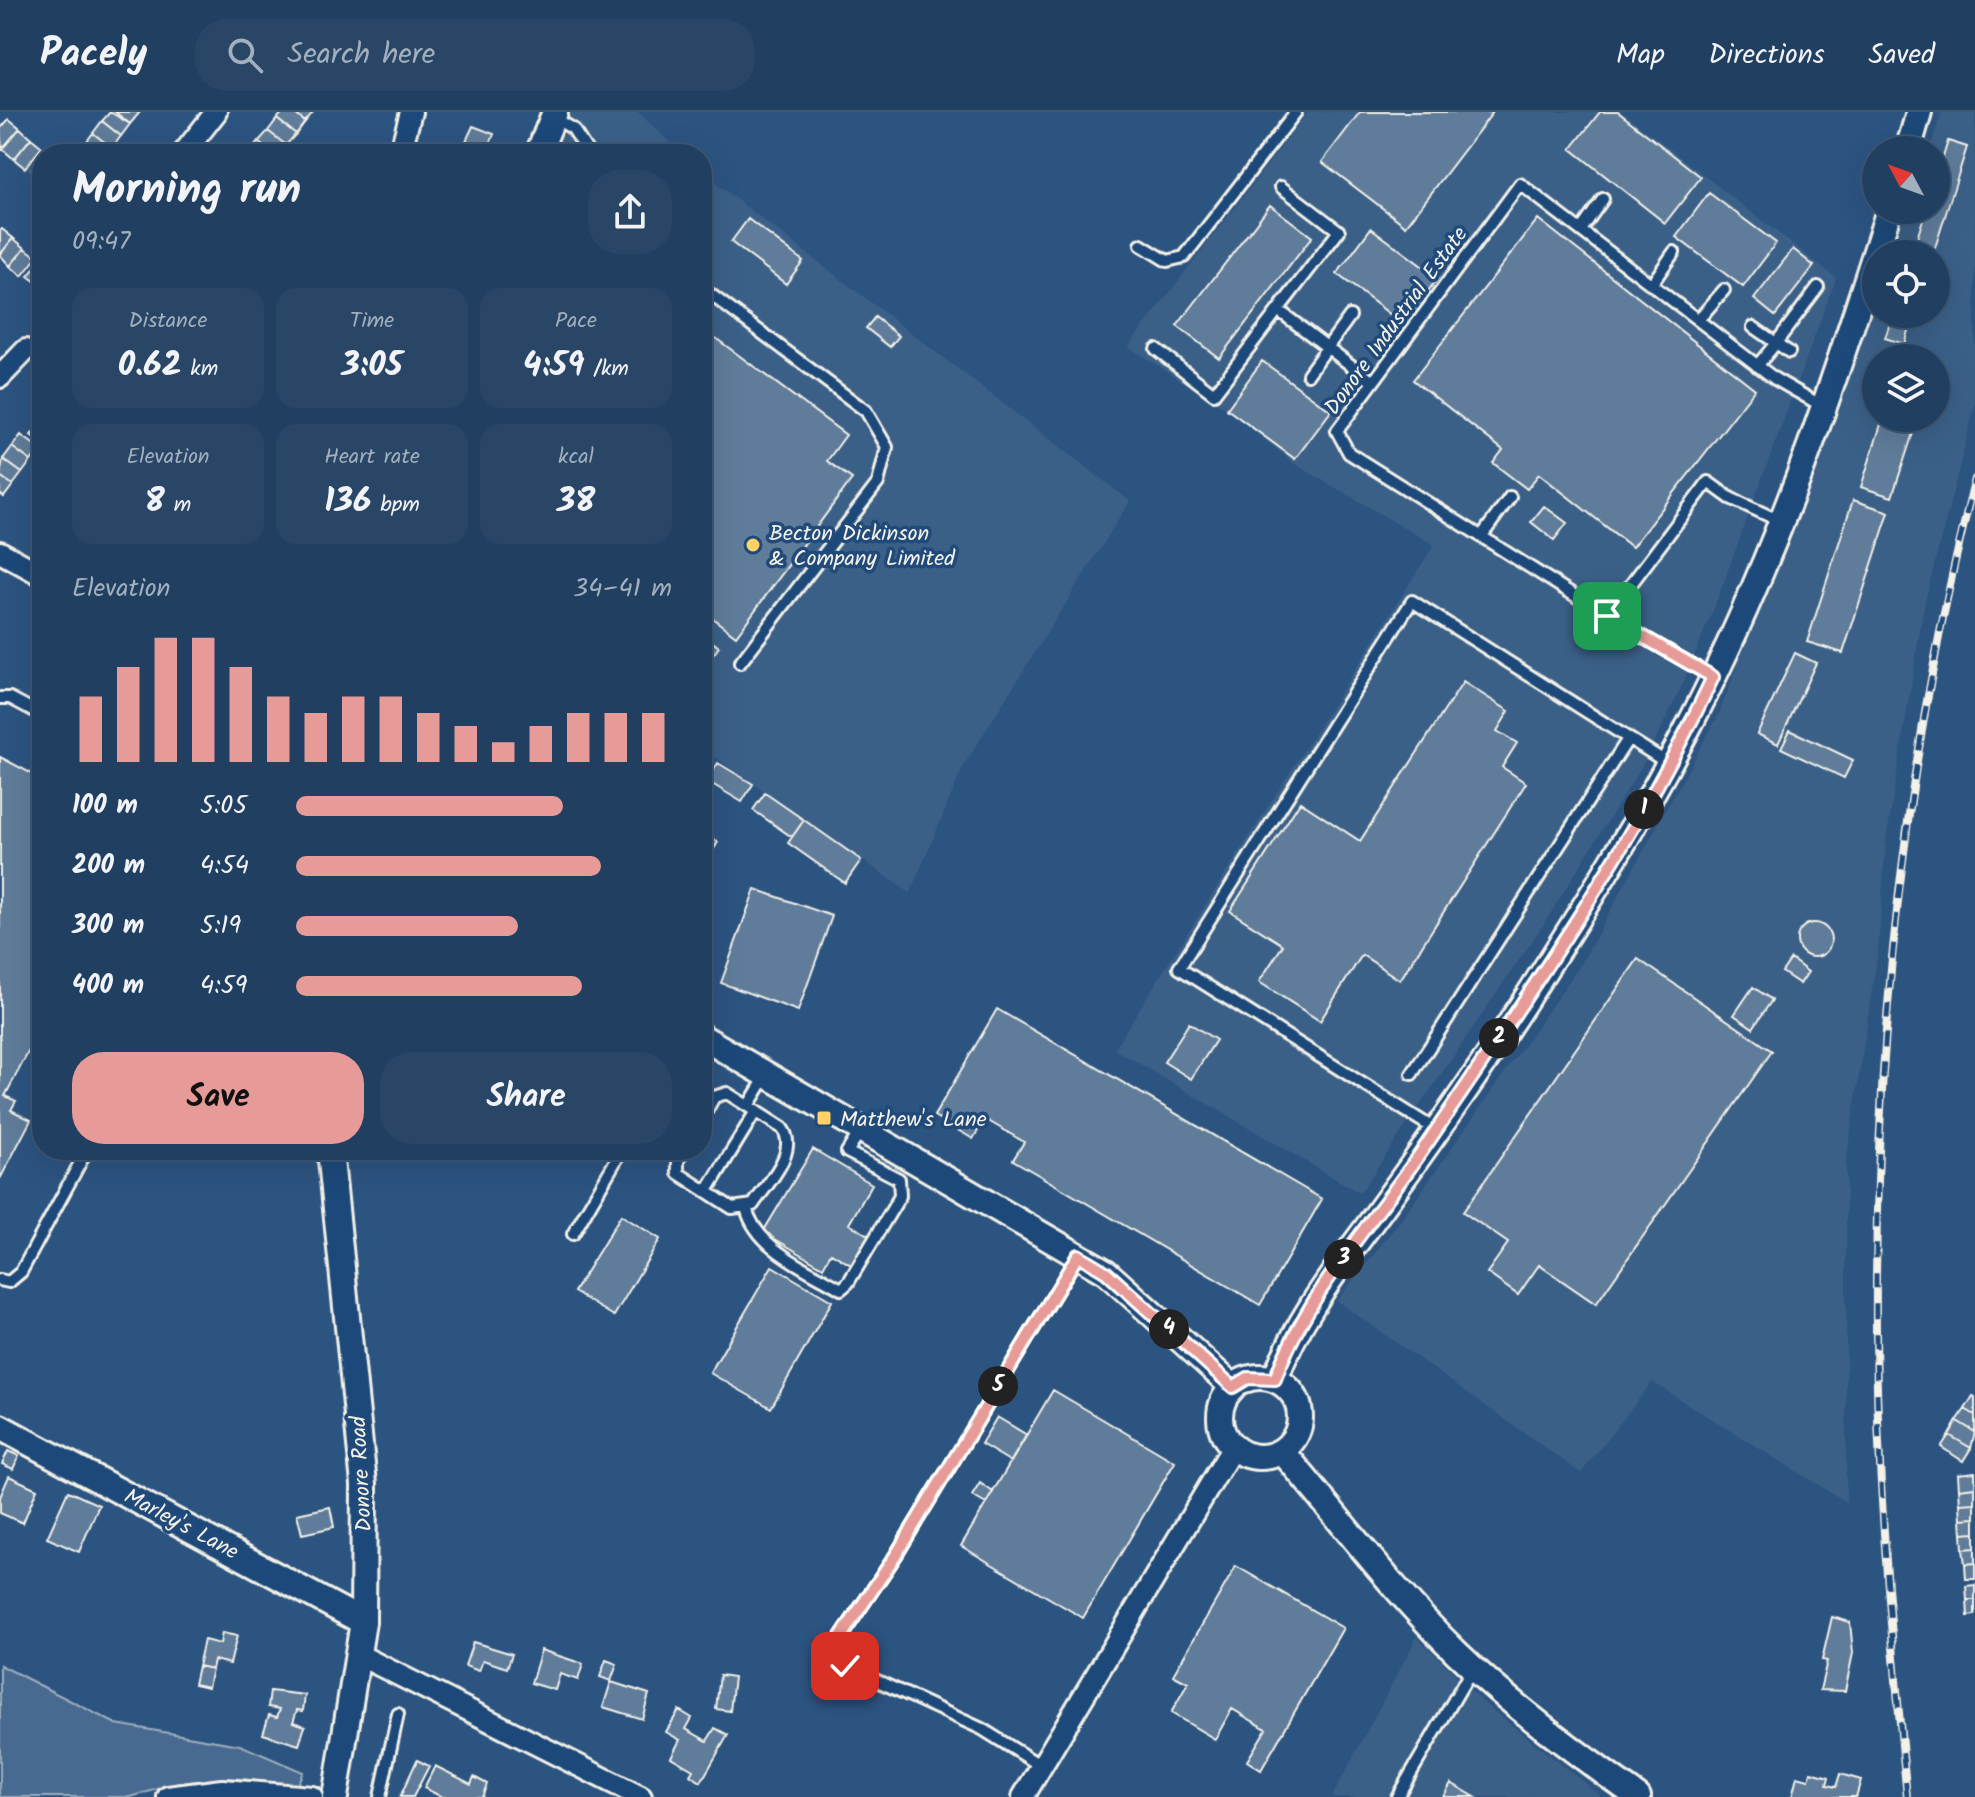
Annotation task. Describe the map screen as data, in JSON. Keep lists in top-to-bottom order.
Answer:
{
  "streets": {
    "street": ["Donore Road", "Marley's Lane"],
    "lane": ["Donore Industrial Estate"]
  },
  "crossings": [
    ["Donore Road", "Marley's Lane"]
  ],
  "places": {
    "other": ["Becton Dickinson & Company Limited"],
    "transit": ["Matthew's Lane"]
  },
  "north": "top left",
  "page": {
    "header": "Pacely",
    "search": "Search here",
    "nav": ["Map", "Directions", "Saved"],
    "heading": ["Morning run", "09:47"],
    "stats": [
      ["Distance", "0.62 km"],
      ["Time", "3:05"],
      ["Pace", "4:59 /km"],
      ["Elevation", "8 m"],
      ["Heart rate", "136 bpm"],
      ["kcal", "38"]
    ],
    "chart": ["Elevation", "34–41 m"],
    "list": [
      {
        "name": "100 m",
        "note": "5:05"
      },
      {
        "name": "200 m",
        "note": "4:54"
      },
      {
        "name": "300 m",
        "note": "5:19"
      },
      {
        "name": "400 m",
        "note": "4:59"
      }
    ],
    "pins": [
      "1",
      "2",
      "3",
      "4",
      "5"
    ],
    "buttons": ["Save", "Share"]
  }
}
